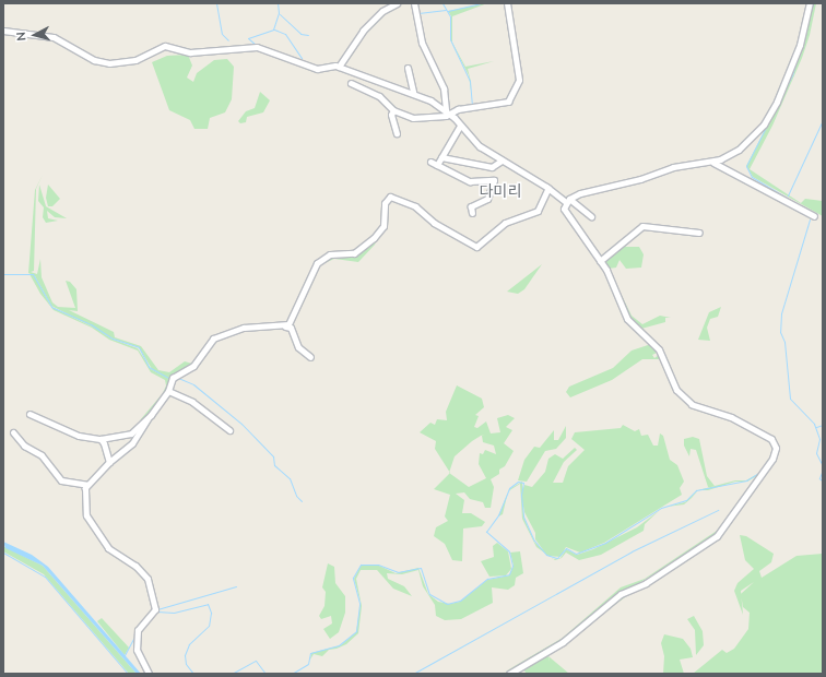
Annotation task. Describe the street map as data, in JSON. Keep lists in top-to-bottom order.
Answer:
{
  "districts": ["다미리"],
  "north": "left"
}
